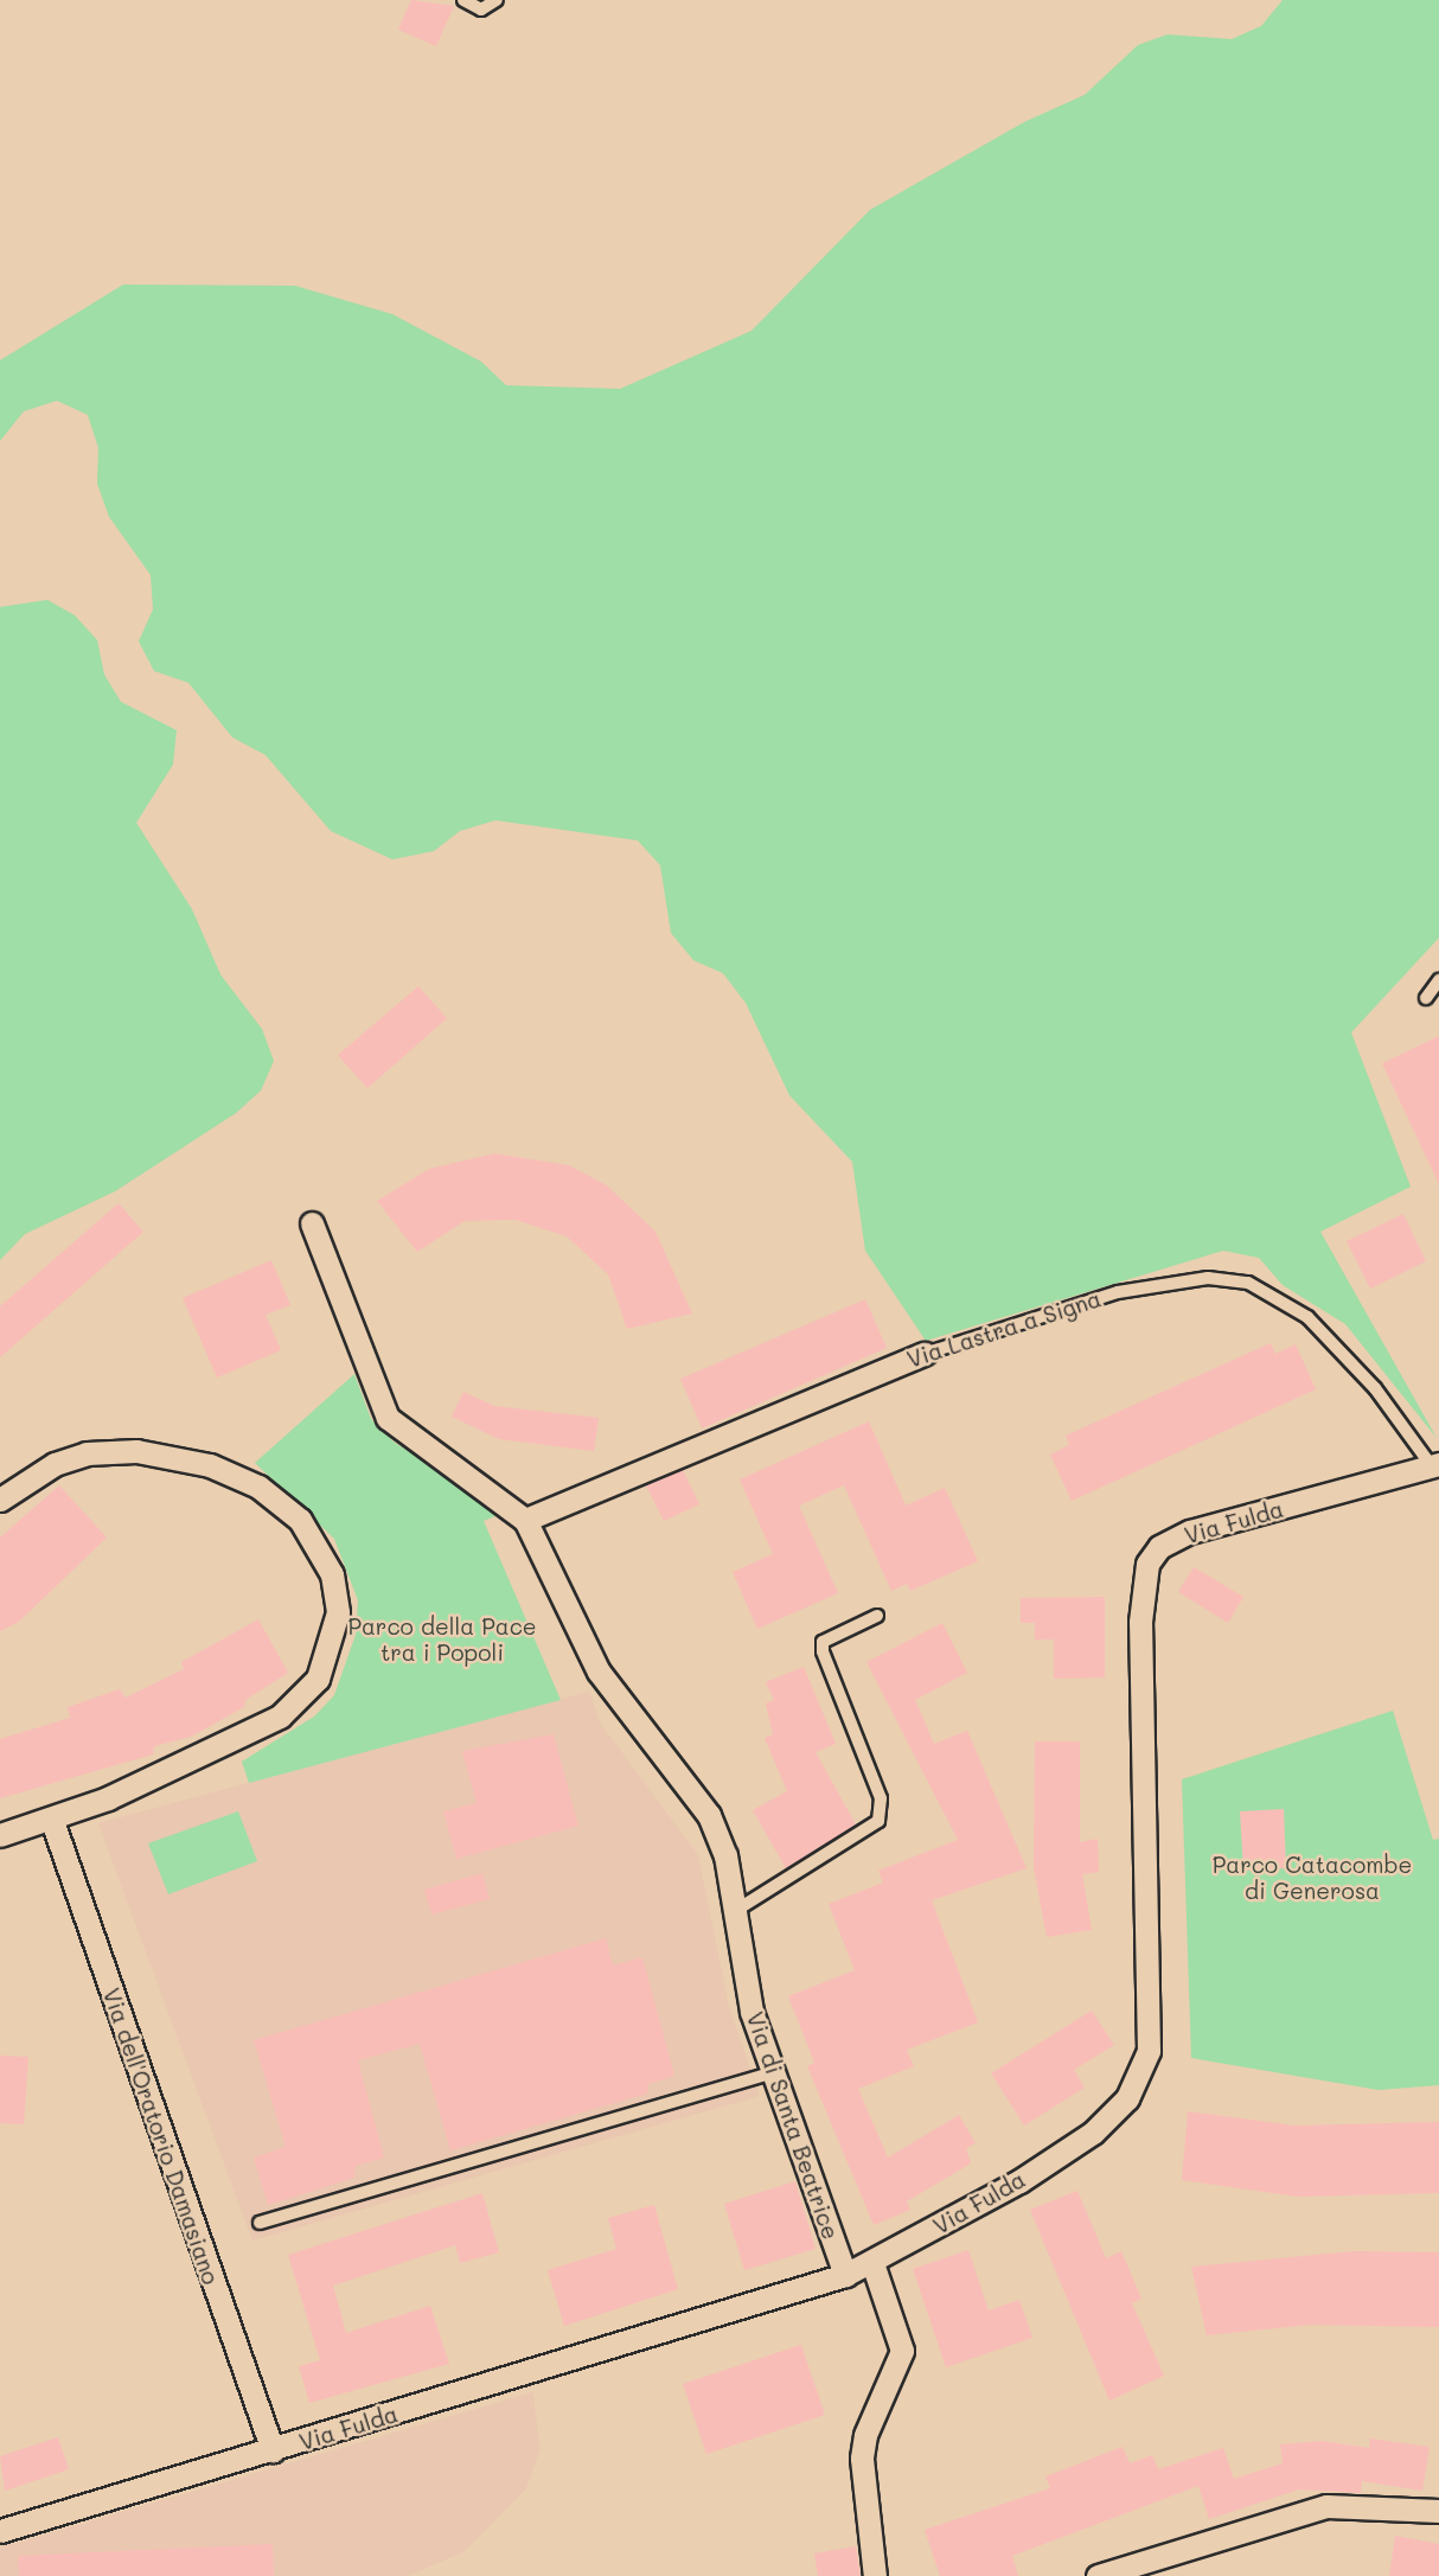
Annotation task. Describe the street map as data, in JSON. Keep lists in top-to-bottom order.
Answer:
{
  "streets": {
    "street": [
      "Via Lastra a Signa",
      "Via Fulda",
      "Via di Santa Beatrice",
      "Via dell'Oratorio Damasiano"
    ]
  },
  "crossings": [
    ["Via Lastra a Signa", "Via Fulda"],
    ["Via Lastra a Signa", "Via di Santa Beatrice"],
    ["Via Fulda", "Via di Santa Beatrice"],
    ["Via Fulda", "Via dell'Oratorio Damasiano"]
  ],
  "parks": ["Parco della Pace tra i Popoli", "Parco Catacombe di Generosa"]
}
